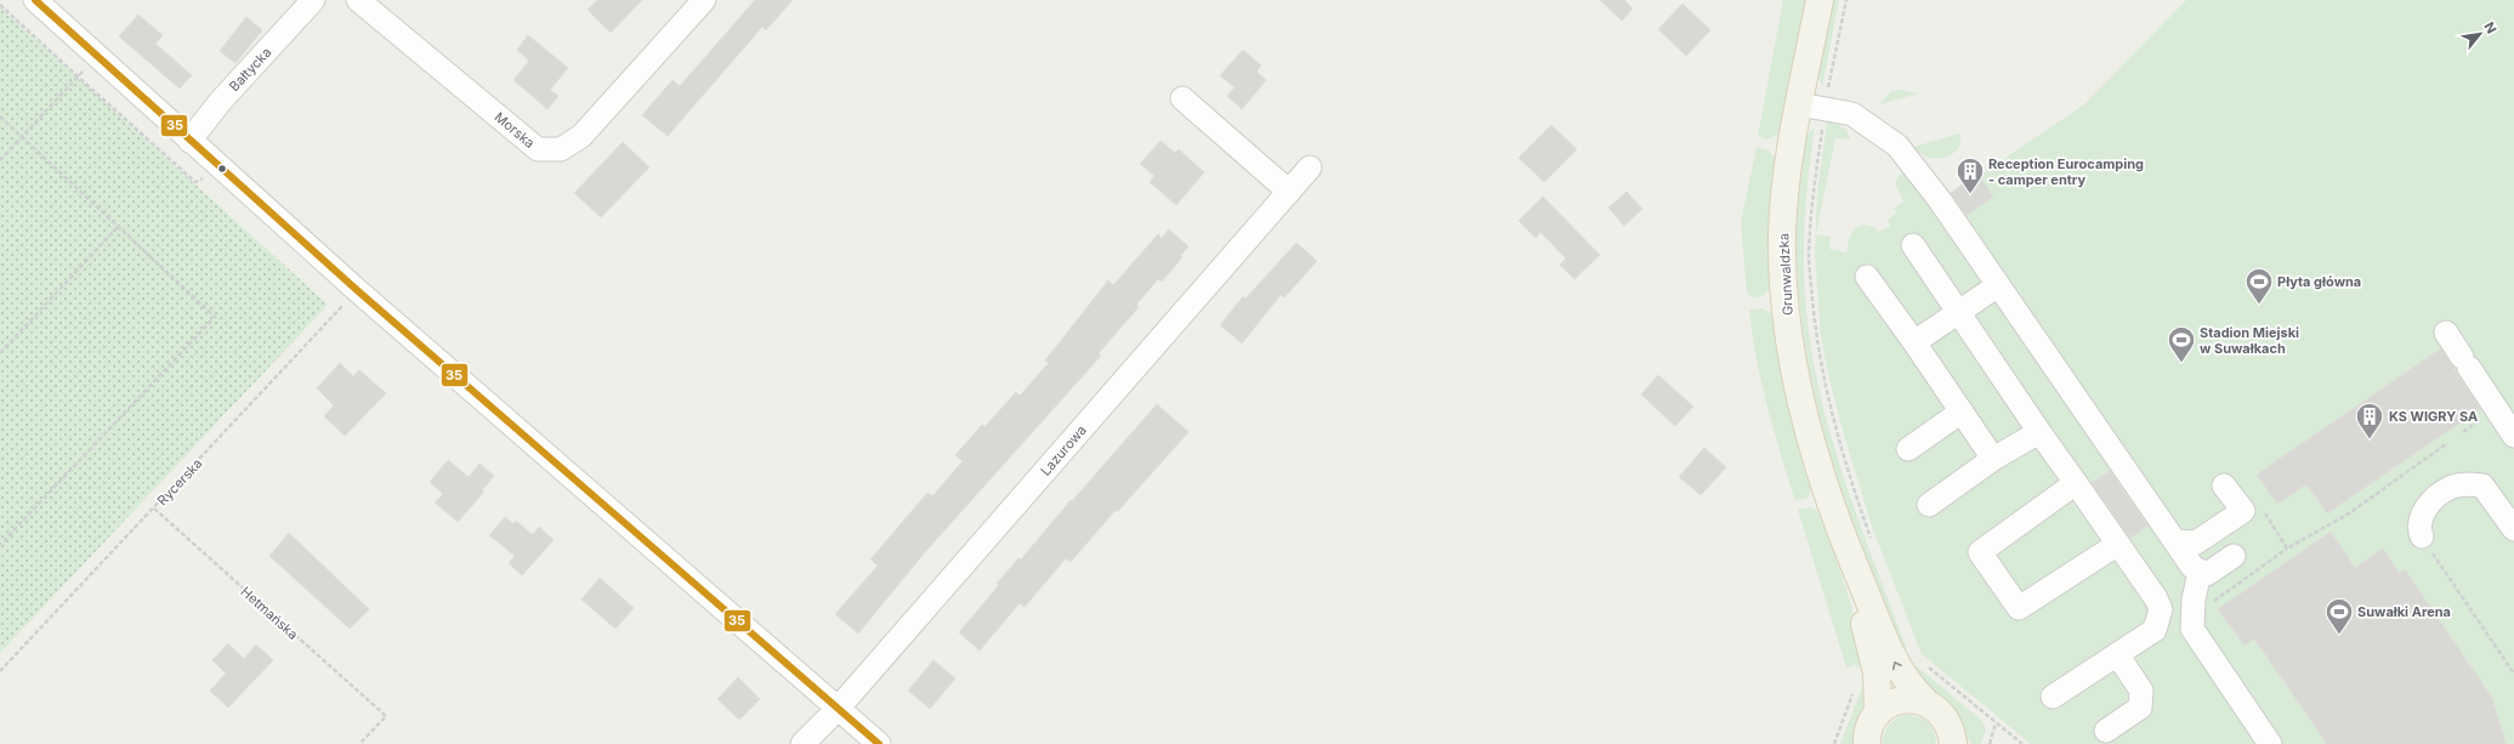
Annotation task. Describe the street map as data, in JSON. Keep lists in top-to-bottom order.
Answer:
{
  "streets": {
    "main road": ["Grunwaldzka"],
    "street": ["Bałtycka", "Morska", "Lazurowa"],
    "path": ["Rycerska", "Hetmańska"]
  },
  "crossings": [
    ["Rycerska", "Hetmańska"]
  ],
  "places": {
    "building": ["Reception Eurocamping - camper entry", "KS WIGRY SA"],
    "sports": ["Płyta główna", "Stadion Miejski w Suwałkach", "Suwałki Arena"]
  },
  "lines": ["transit line 35"],
  "north": "top right"
}
